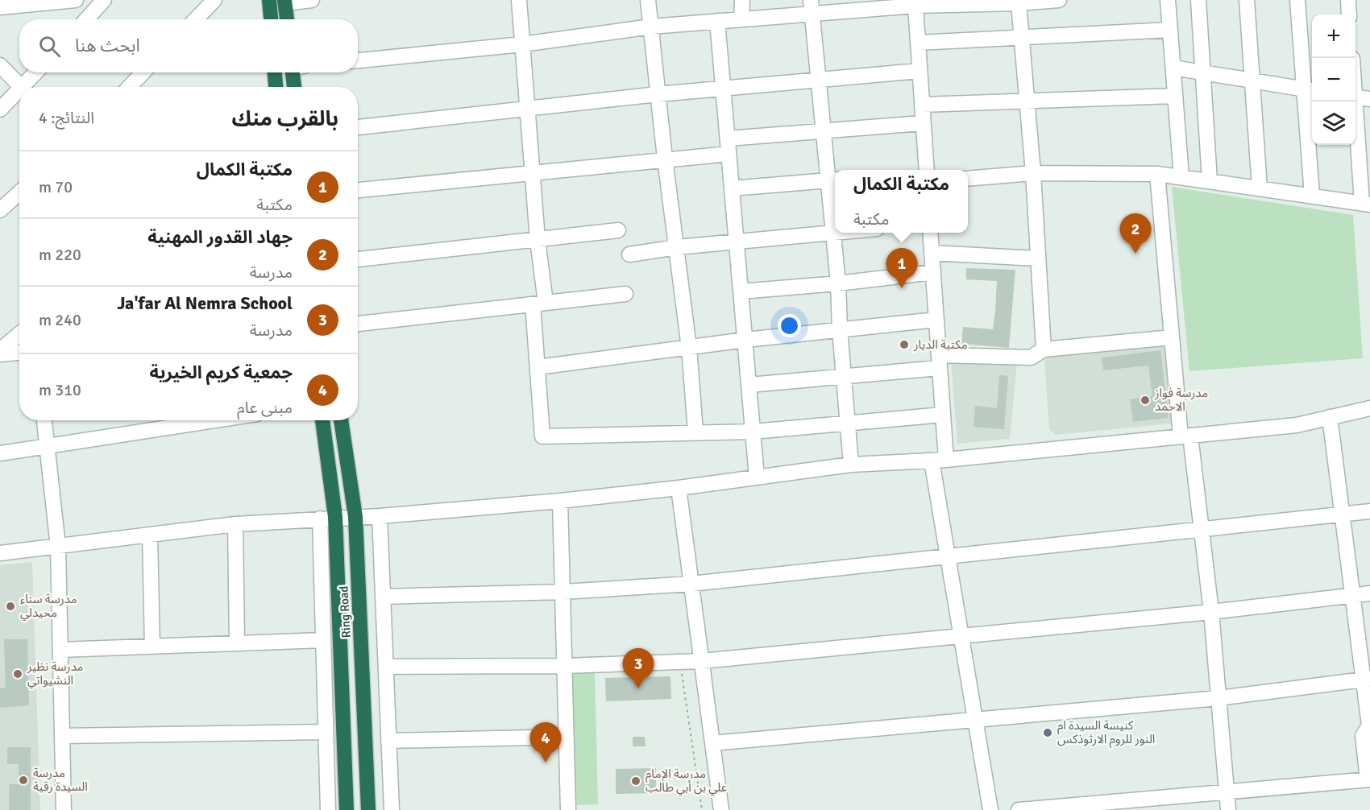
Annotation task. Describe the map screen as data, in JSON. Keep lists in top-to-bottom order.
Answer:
{
  "streets": {
    "highway": ["Ring Road"]
  },
  "places": [
    "مكتبة الديار",
    "مدرسة فواز الاحمد",
    "مدرسة سناء محيدلي",
    "مدرسة نظير النشيواتي",
    "كنيسة السيدة ام النور للروم الارثوذكس",
    "مدرسة السيدة رقية",
    "مدرسة الإمام علي بن أبي طالب"
  ],
  "page": {
    "map_buttons": ["+", "−"],
    "search": "ابحث هنا",
    "heading": ["بالقرب منك", "النتائج: 4"],
    "list": [
      {
        "mark": "1",
        "name": "مكتبة الكمال",
        "note": "مكتبة",
        "value": "70 m"
      },
      {
        "mark": "2",
        "name": "جهاد القدور المهنية",
        "note": "مدرسة",
        "value": "220 m"
      },
      {
        "mark": "3",
        "name": "Ja'far Al Nemra School",
        "note": "مدرسة",
        "value": "240 m"
      },
      {
        "mark": "4",
        "name": "جمعية كريم الخيرية",
        "note": "مبنى عام",
        "value": "310 m"
      }
    ],
    "popup": ["مكتبة الكمال", "مكتبة"],
    "pins": [
      "2",
      "1",
      "3",
      "4"
    ]
  }
}
